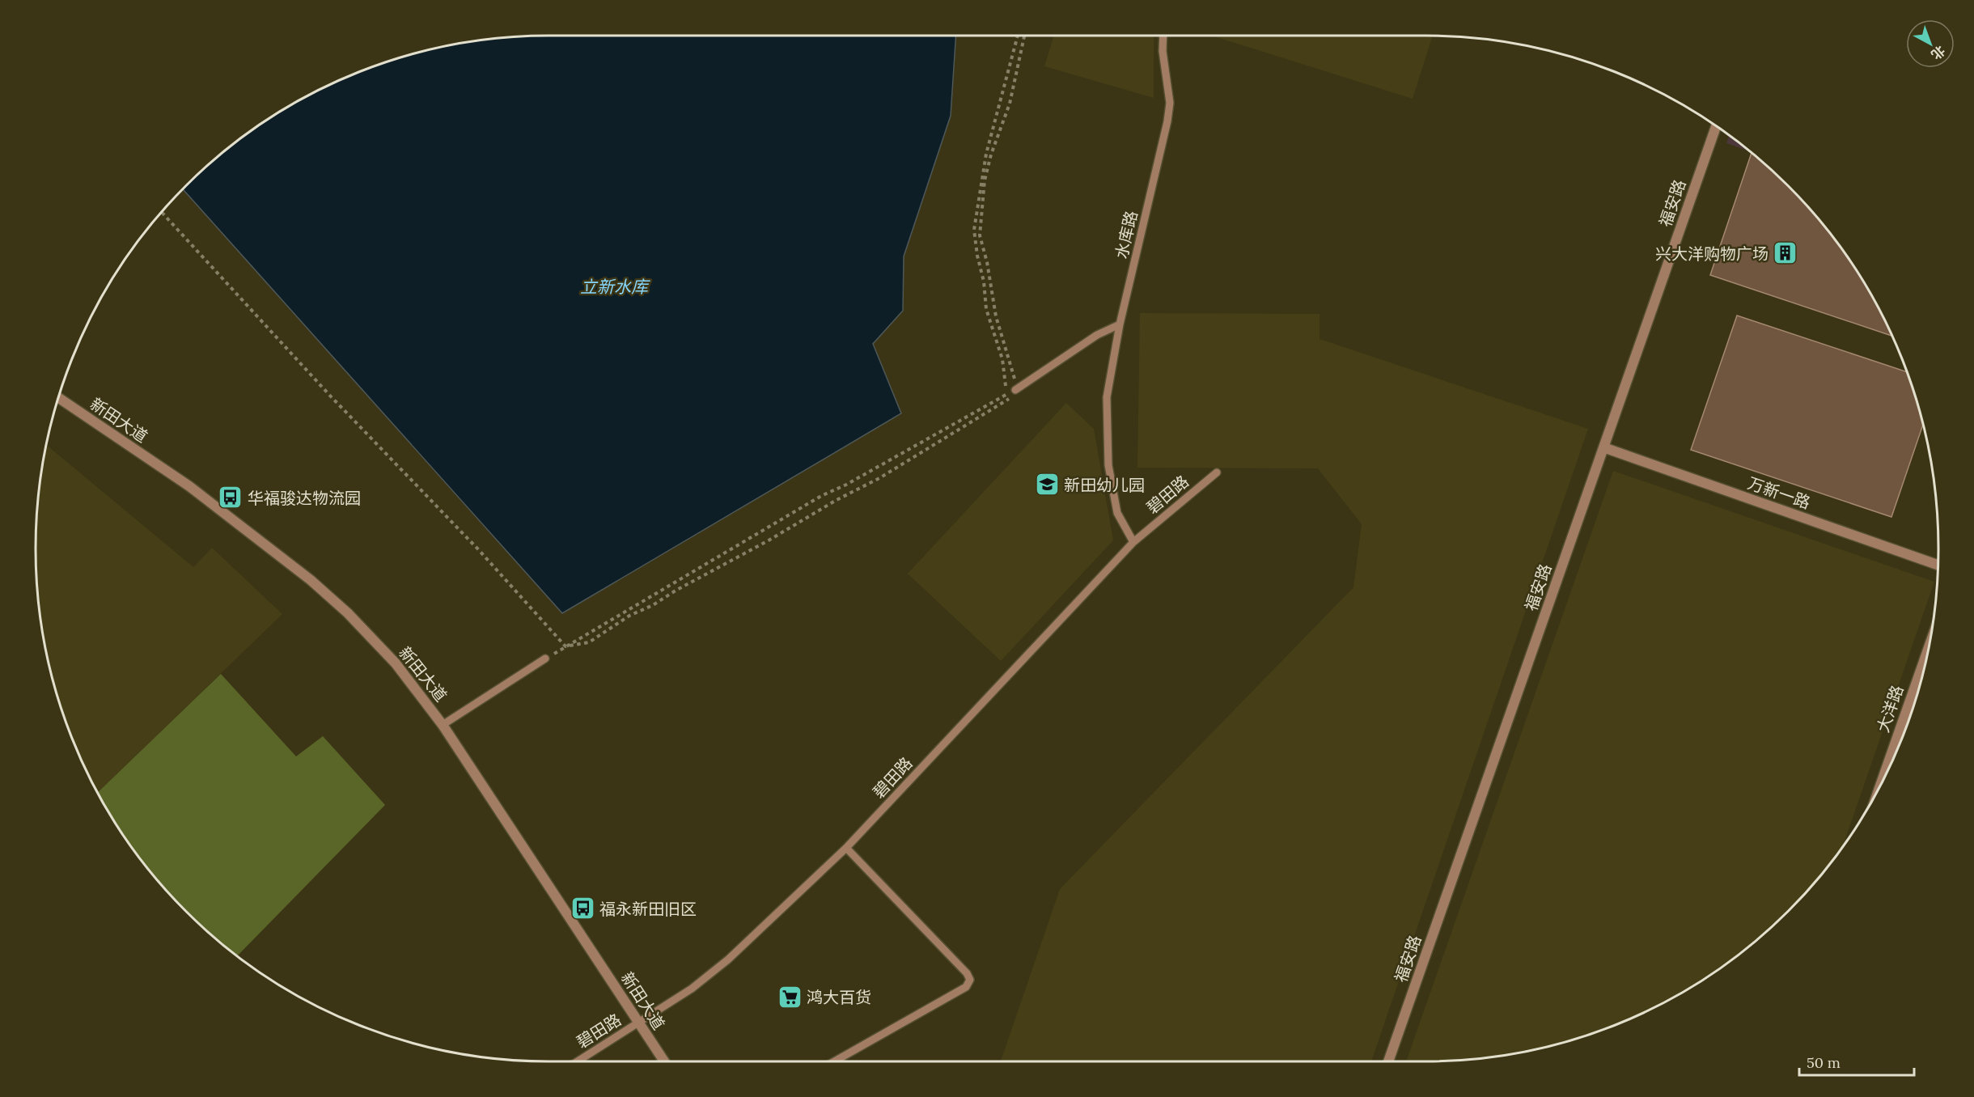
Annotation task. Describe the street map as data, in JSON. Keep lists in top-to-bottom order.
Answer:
{
  "streets": {
    "street": [
      "福安路",
      "新田大道",
      "万新一路",
      "大洋路"
    ],
    "lane": ["水库路", "碧田路"]
  },
  "crossings": [
    ["福安路", "万新一路"],
    ["水库路", "碧田路"],
    ["新田大道", "碧田路"]
  ],
  "water": ["立新水库"],
  "places": {
    "building": ["兴大洋购物广场"],
    "school or university": ["新田幼儿园"],
    "bus stop": ["华福骏达物流园", "福永新田旧区"],
    "supermarket": ["鸿大百货"]
  },
  "scale_bar": "50 m",
  "north": "bottom right"
}
